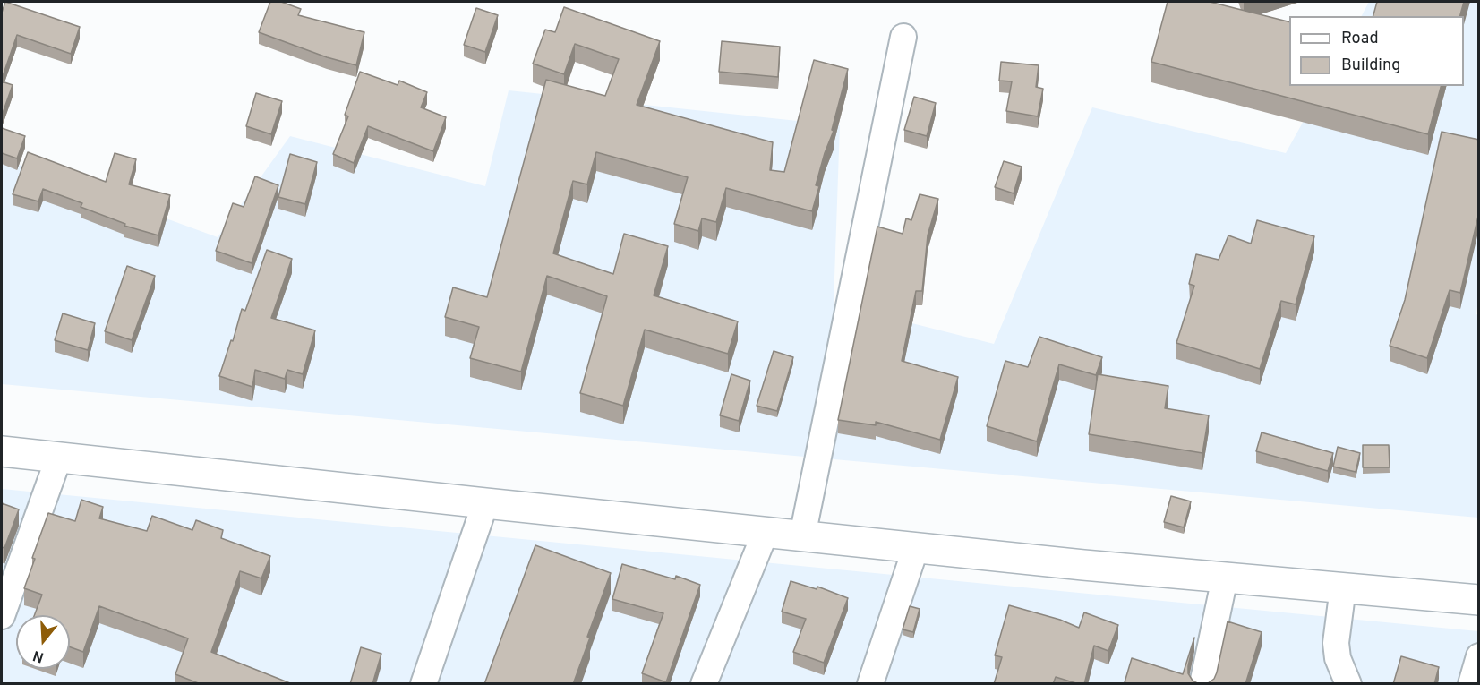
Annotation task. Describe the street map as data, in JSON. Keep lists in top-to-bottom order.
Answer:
{
  "legend": ["Road", "Building"],
  "north": "bottom"
}
